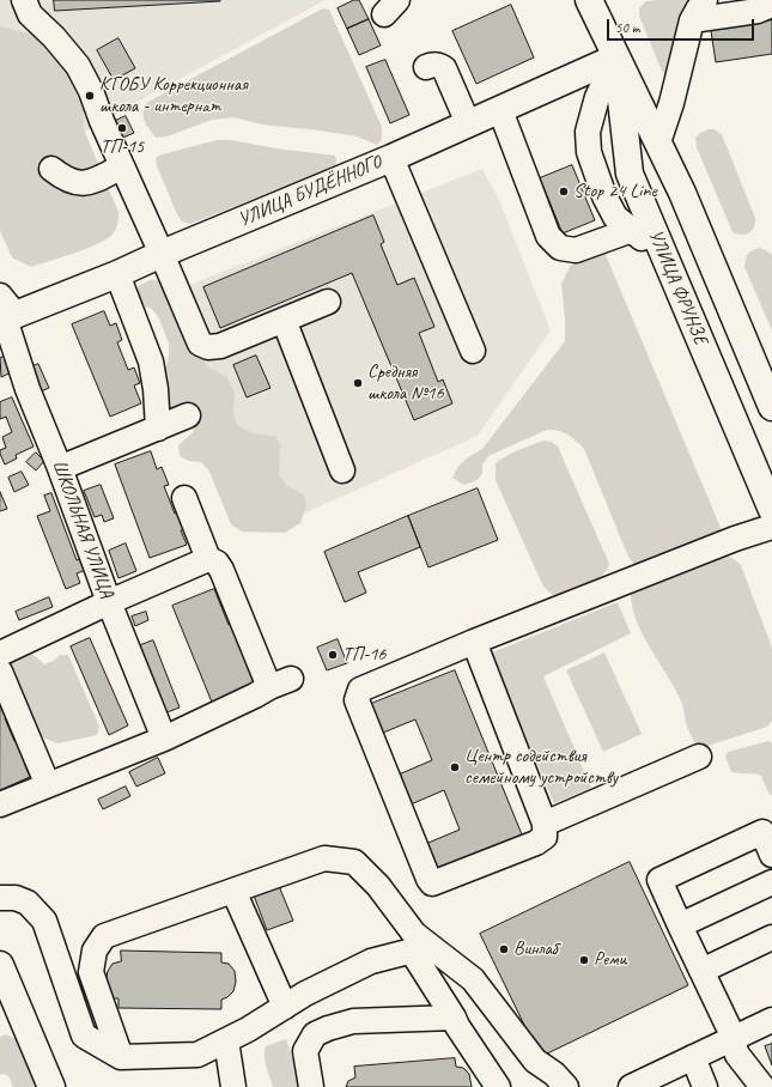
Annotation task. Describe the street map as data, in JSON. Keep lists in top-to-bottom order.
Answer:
{
  "streets": {
    "main road": ["УЛИЦА БУДЁННОГО", "УЛИЦА ФРУНЗЕ"],
    "street": ["ШКОЛЬНАЯ УЛИЦА"]
  },
  "crossings": [
    ["УЛИЦА БУДЁННОГО", "УЛИЦА ФРУНЗЕ"],
    ["УЛИЦА БУДЁННОГО", "ШКОЛЬНАЯ УЛИЦА"]
  ],
  "places": [
    "КГОБУ Коррекционная школа - интернат",
    "ТП-15",
    "Stop 24 Line",
    "Средняя школа №16",
    "ТП-16",
    "Центр содействия семейному устройству",
    "Винлаб",
    "Реми"
  ],
  "scale_bar": "50 m"
}
